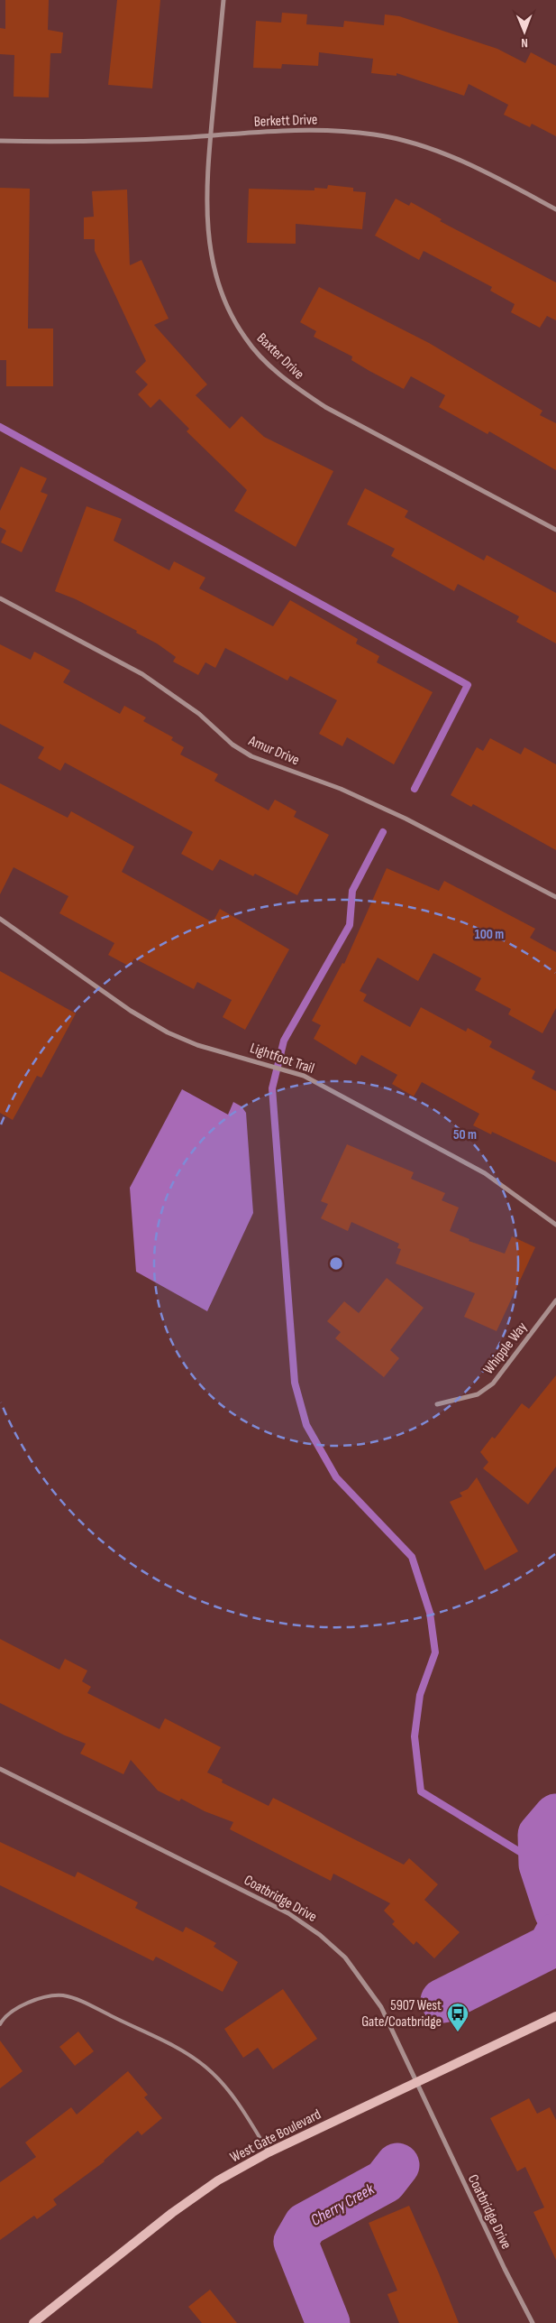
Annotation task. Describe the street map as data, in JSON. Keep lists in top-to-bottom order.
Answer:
{
  "streets": {
    "main road": ["West Gate Boulevard"],
    "street": [
      "Berkett Drive",
      "Baxter Drive",
      "Amur Drive",
      "Lightfoot Trail",
      "Whipple Way",
      "Coatbridge Drive"
    ]
  },
  "crossings": [
    ["Berkett Drive", "Baxter Drive"],
    ["Coatbridge Drive", "West Gate Boulevard"]
  ],
  "water": ["Cherry Creek"],
  "places": {
    "bus stop": ["5907 West Gate/Coatbridge"]
  },
  "north": "bottom",
  "rings": ["100 m", "50 m"]
}
